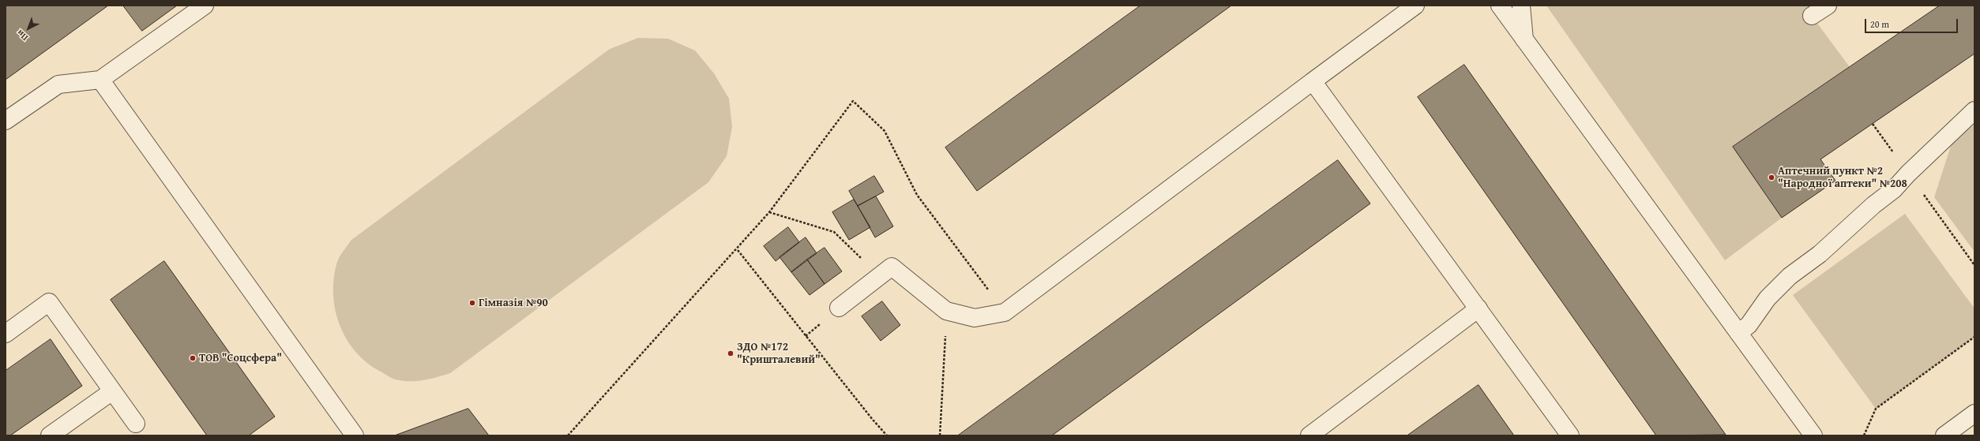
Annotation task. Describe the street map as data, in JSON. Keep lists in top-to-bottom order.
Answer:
{
  "places": [
    "Аптечний пункт №2 \"Народної аптеки\" №208",
    "Гімназія №90",
    "ЗДО №172 \"Кришталевий\"",
    "ТОВ \"Соцсфера\""
  ],
  "scale_bar": "20 m",
  "north": "bottom left"
}
